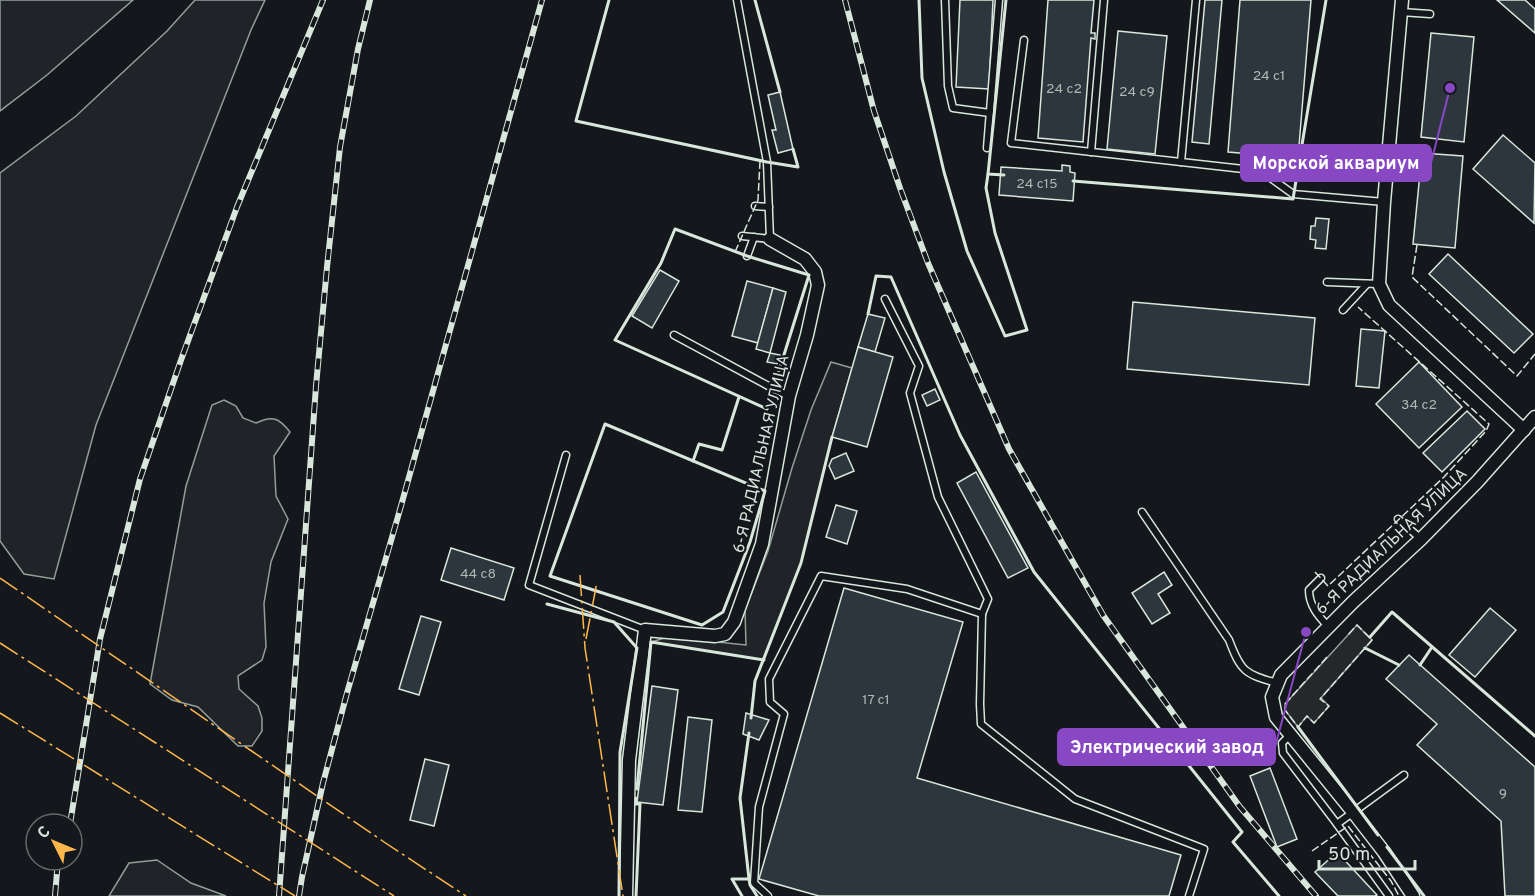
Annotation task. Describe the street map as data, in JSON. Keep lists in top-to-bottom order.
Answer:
{
  "streets": {
    "street": ["6-Я РАДИАЛЬНАЯ УЛИЦА"]
  },
  "places": ["Морской аквариум", "Электрический завод"],
  "house_numbers": [
    "24 с1",
    "24 с2",
    "24 с9",
    "24 с15",
    "34 с2",
    "44 с8",
    "17 с1",
    "9"
  ],
  "scale_bar": "50 m",
  "north": "top left"
}
